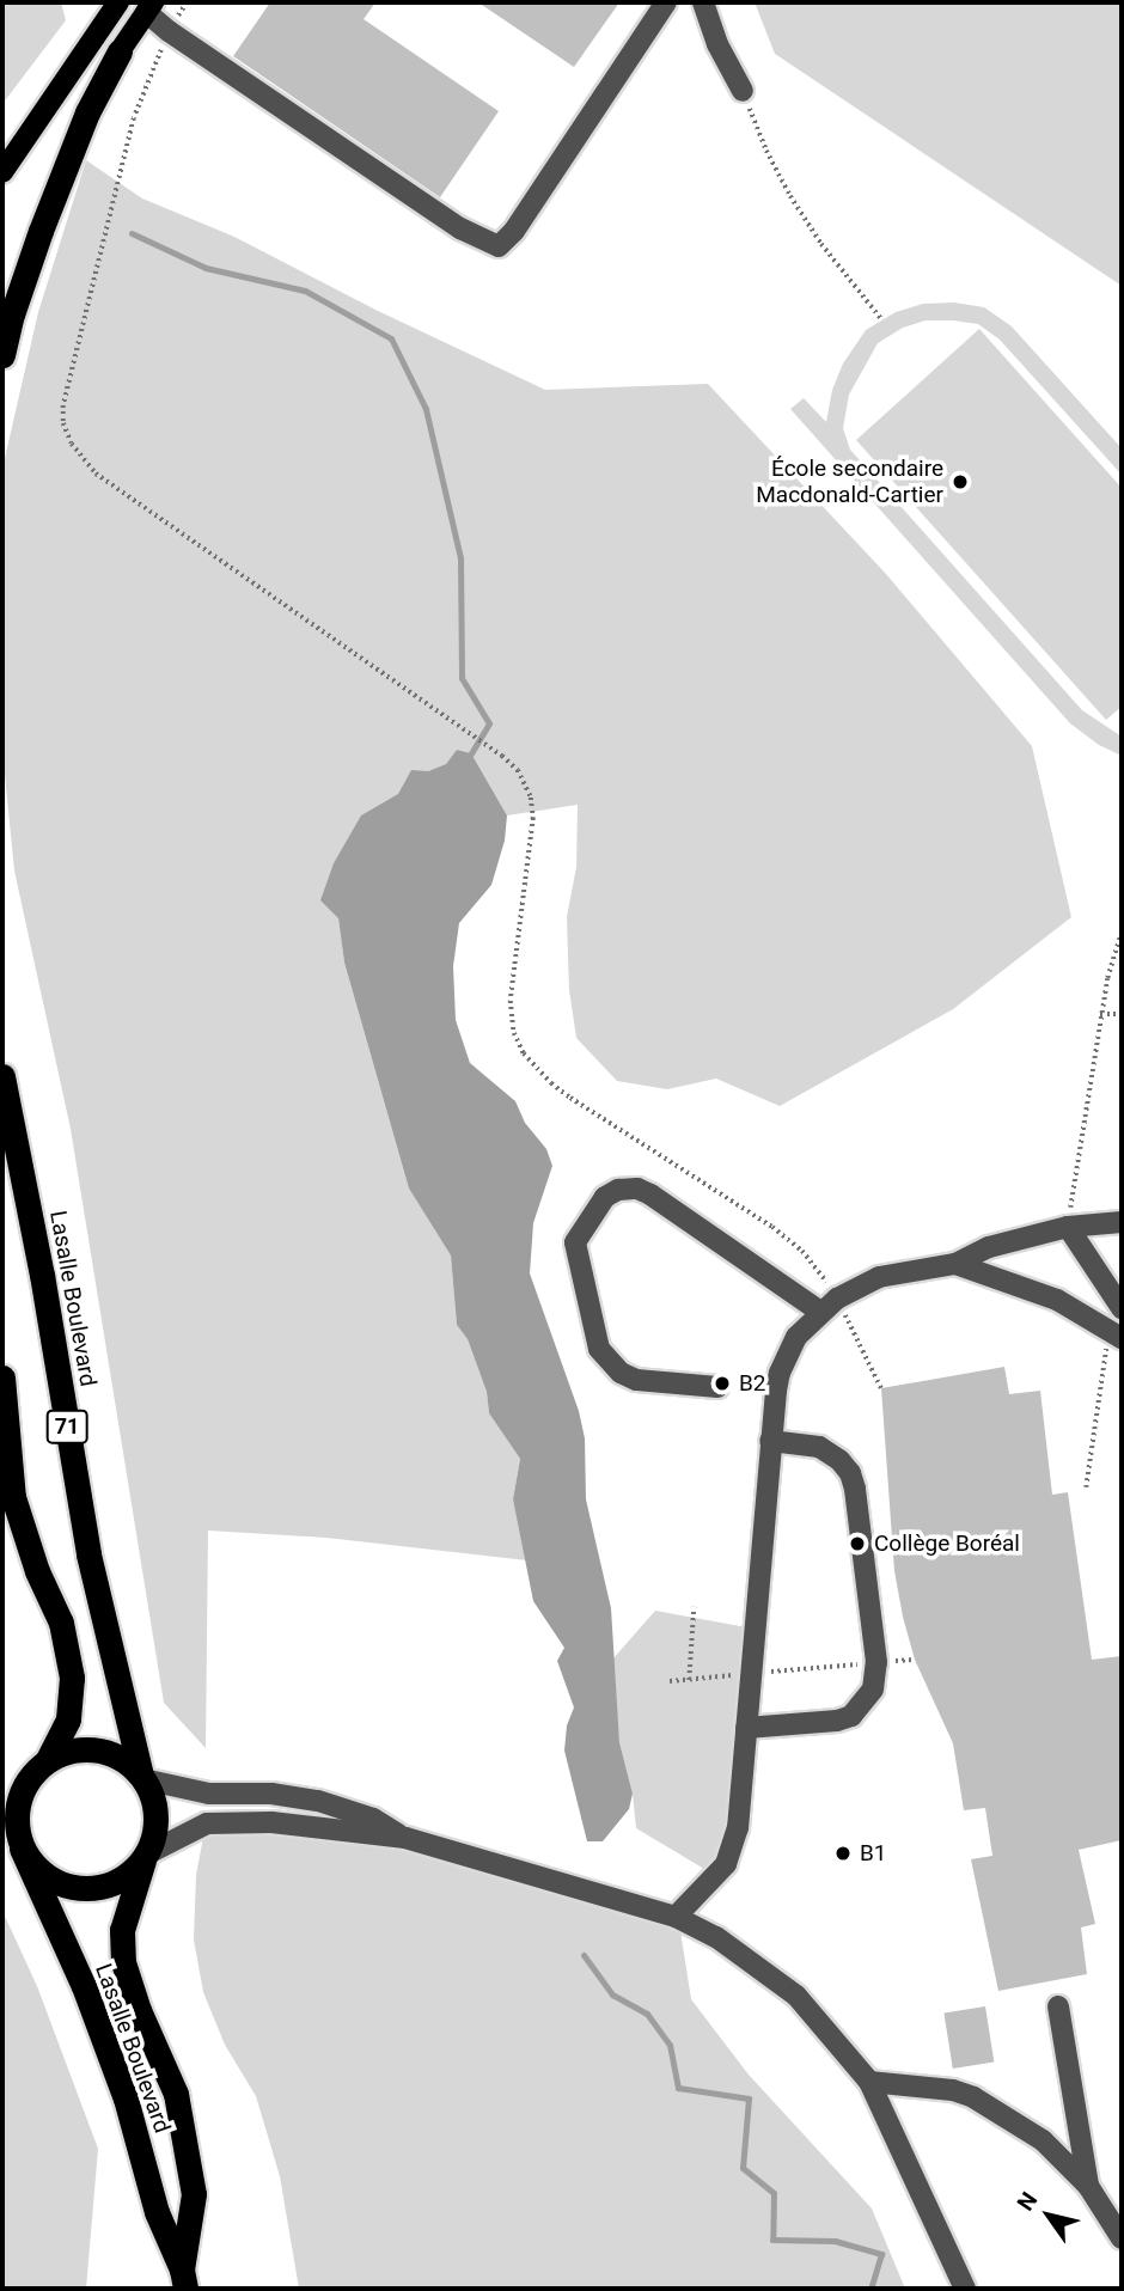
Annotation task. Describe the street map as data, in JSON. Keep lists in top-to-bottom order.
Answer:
{
  "streets": {
    "highway": ["Lasalle Boulevard", "71"]
  },
  "places": [
    "École secondaire Macdonald-Cartier",
    "B2",
    "Collège Boréal",
    "B1"
  ],
  "north": "top left"
}
